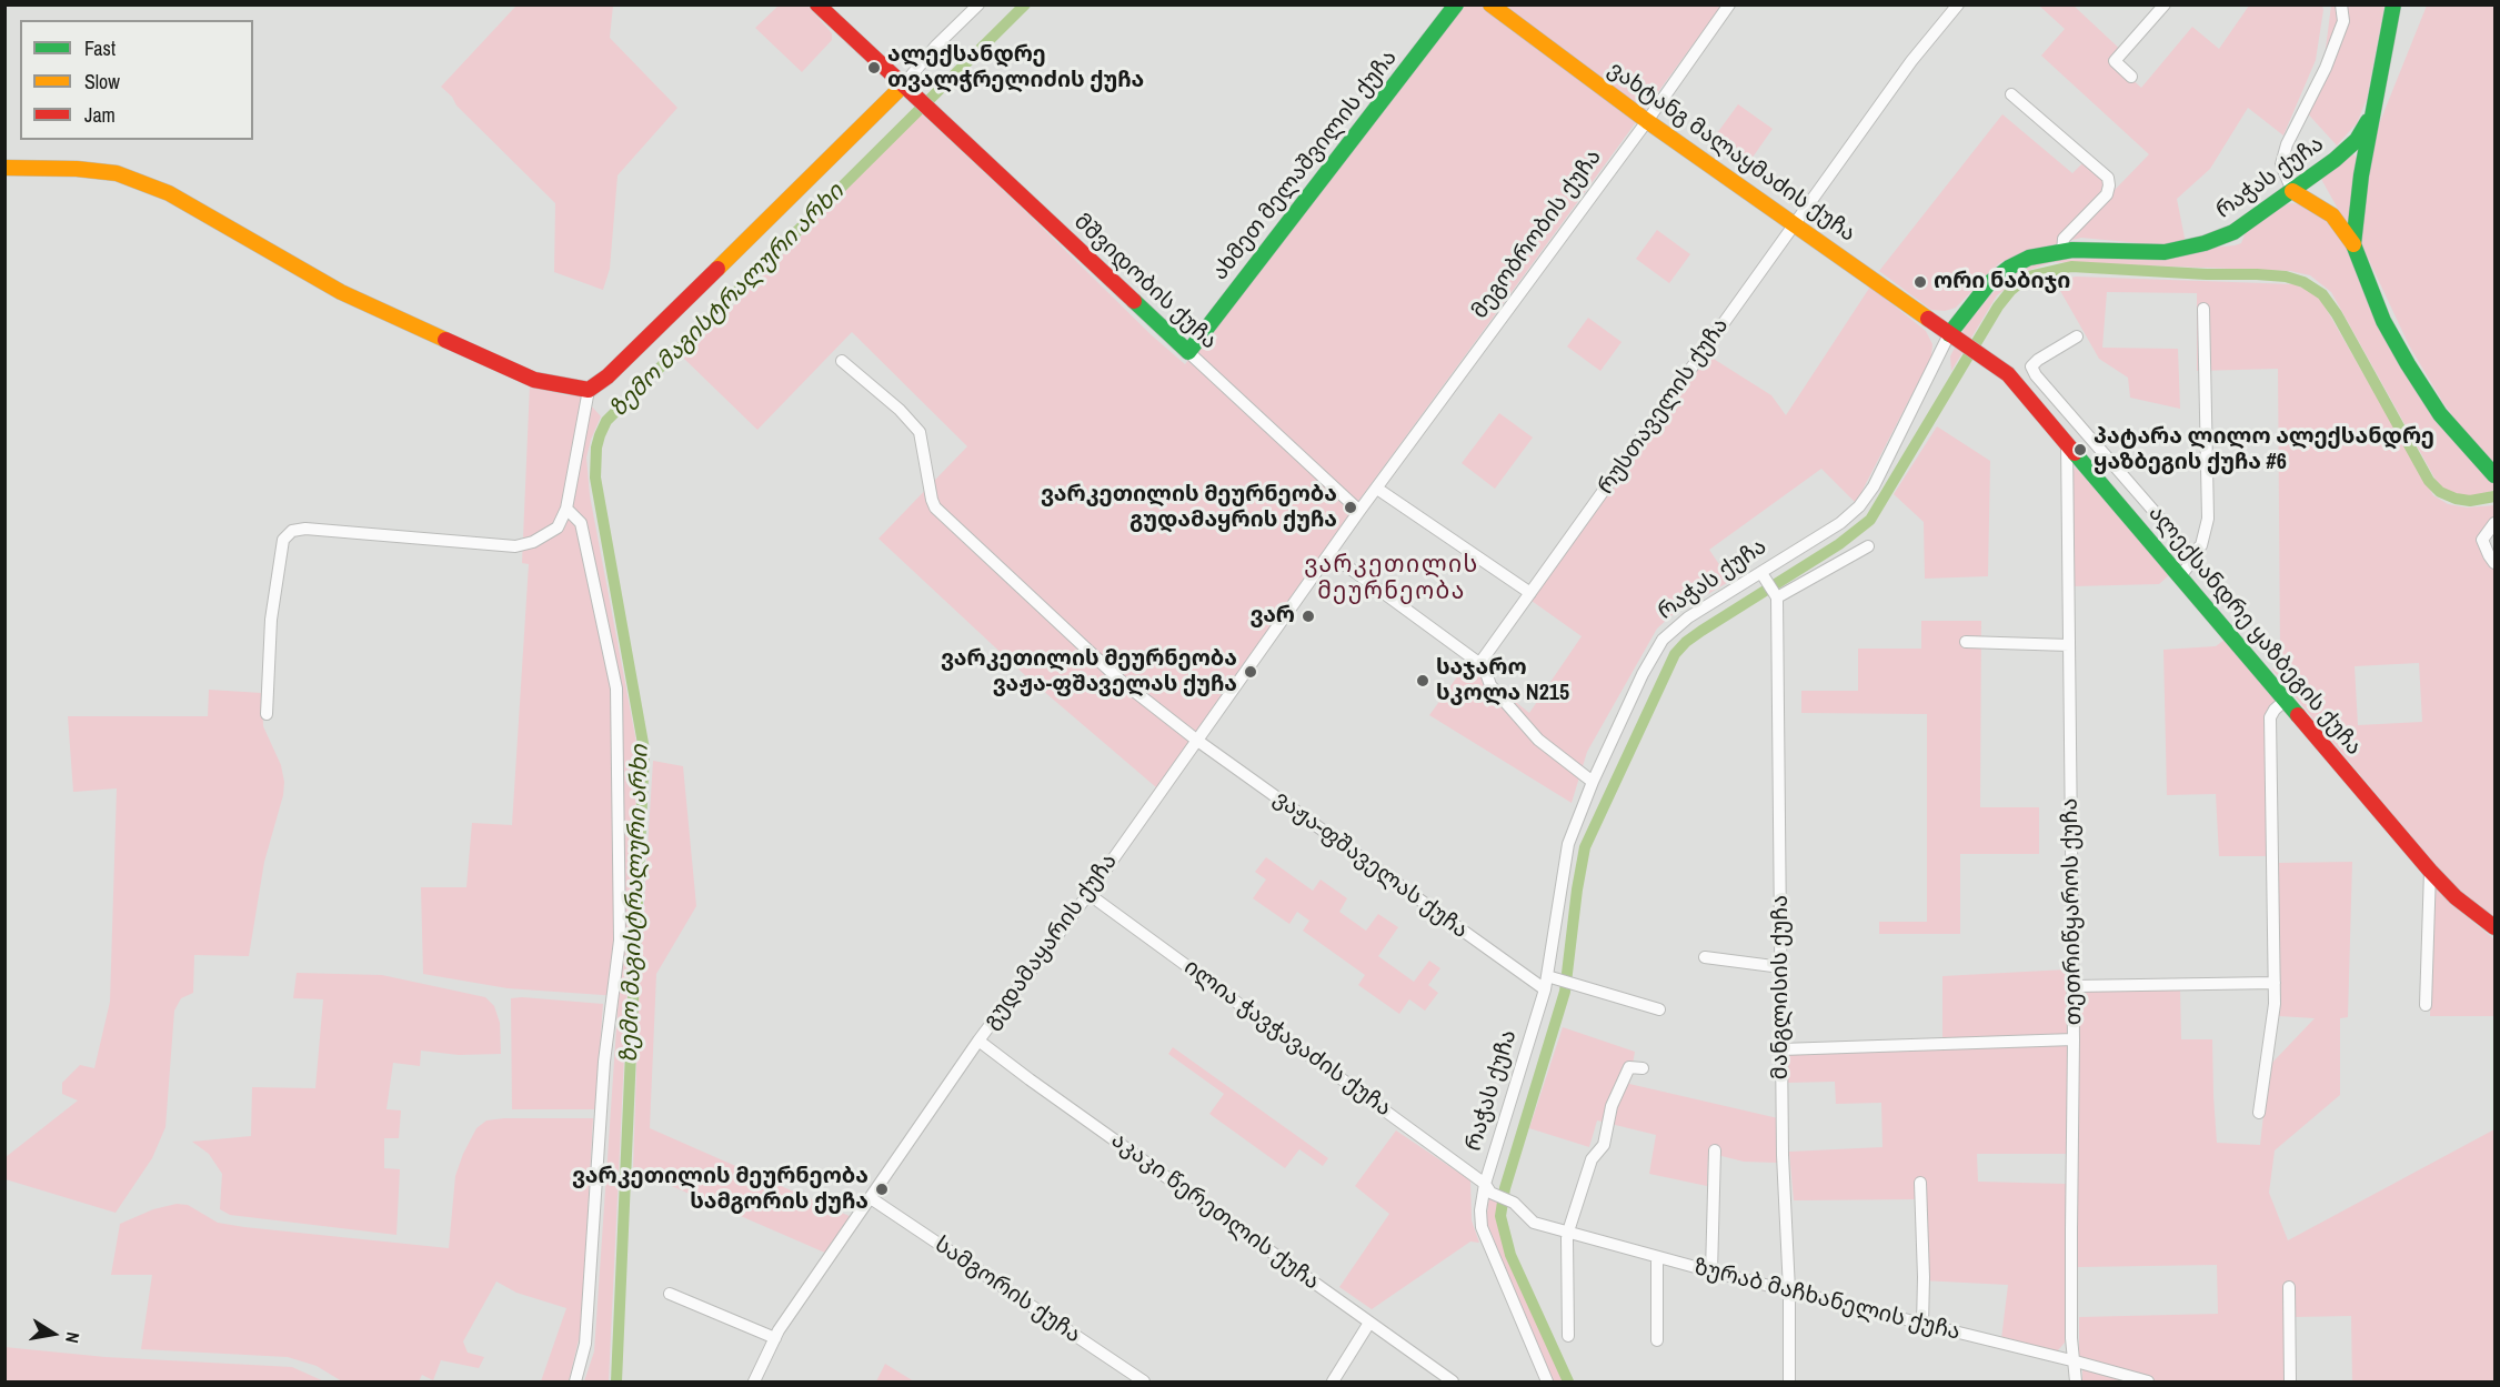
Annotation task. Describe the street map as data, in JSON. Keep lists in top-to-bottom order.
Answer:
{
  "streets": {
    "street": [
      "ვახტანგ მალაყმაძის ქუჩა",
      "ახმეთ მელაშვილის ქუჩა",
      "რაჭას ქუჩა",
      "მეგობრობის ქუჩა",
      "მშვიდობის ქუჩა",
      "რუსთაველის ქუჩა",
      "ალექსანდრე ყაზბეგის ქუჩა",
      "ვაჟა-ფშაველას ქუჩა",
      "თეთრიწყაროს ქუჩა",
      "გუდამაყარის ქუჩა",
      "მანგლისის ქუჩა",
      "ილია ჭავჭავაძის ქუჩა",
      "აკაკი წერეთლის ქუჩა",
      "სამგორის ქუჩა",
      "ზურაბ მაჩხანელის ქუჩა"
    ]
  },
  "crossings": [
    ["ვახტანგ მალაყმაძის ქუჩა", "რაჭას ქუჩა"],
    ["ვახტანგ მალაყმაძის ქუჩა", "მეგობრობის ქუჩა"],
    ["ვახტანგ მალაყმაძის ქუჩა", "რუსთაველის ქუჩა"],
    ["ვახტანგ მალაყმაძის ქუჩა", "ალექსანდრე ყაზბეგის ქუჩა"],
    ["ახმეთ მელაშვილის ქუჩა", "მშვიდობის ქუჩა"],
    ["რაჭას ქუჩა", "ვაჟა-ფშაველას ქუჩა"],
    ["რაჭას ქუჩა", "ილია ჭავჭავაძის ქუჩა"],
    ["მეგობრობის ქუჩა", "მშვიდობის ქუჩა"],
    ["მეგობრობის ქუჩა", "გუდამაყარის ქუჩა"],
    ["მშვიდობის ქუჩა", "გუდამაყარის ქუჩა"],
    ["ალექსანდრე ყაზბეგის ქუჩა", "თეთრიწყაროს ქუჩა"],
    ["ვაჟა-ფშაველას ქუჩა", "გუდამაყარის ქუჩა"],
    ["თეთრიწყაროს ქუჩა", "ზურაბ მაჩხანელის ქუჩა"],
    ["გუდამაყარის ქუჩა", "ილია ჭავჭავაძის ქუჩა"],
    ["გუდამაყარის ქუჩა", "აკაკი წერეთლის ქუჩა"],
    ["გუდამაყარის ქუჩა", "სამგორის ქუჩა"],
    ["მანგლისის ქუჩა", "ზურაბ მაჩხანელის ქუჩა"],
    ["ილია ჭავჭავაძის ქუჩა", "ზურაბ მაჩხანელის ქუჩა"]
  ],
  "districts": ["ვარკეთილის მეურნეობა"],
  "water": ["ზემო მაგისტრალური არხი"],
  "places": [
    "ალექსანდრე თვალჭრელიძის ქუჩა",
    "ორი ნაბიჯი",
    "პატარა ლილო ალექსანდრე ყაზბეგის ქუჩა #6",
    "ვარკეთილის მეურნეობა გუდამაყრის ქუჩა",
    "ვარ",
    "ვარკეთილის მეურნეობა ვაჟა-ფშაველას ქუჩა",
    "საჯარო სკოლა N215",
    "ვარკეთილის მეურნეობა სამგორის ქუჩა"
  ],
  "legend": ["Fast", "Slow", "Jam"],
  "north": "right"
}
